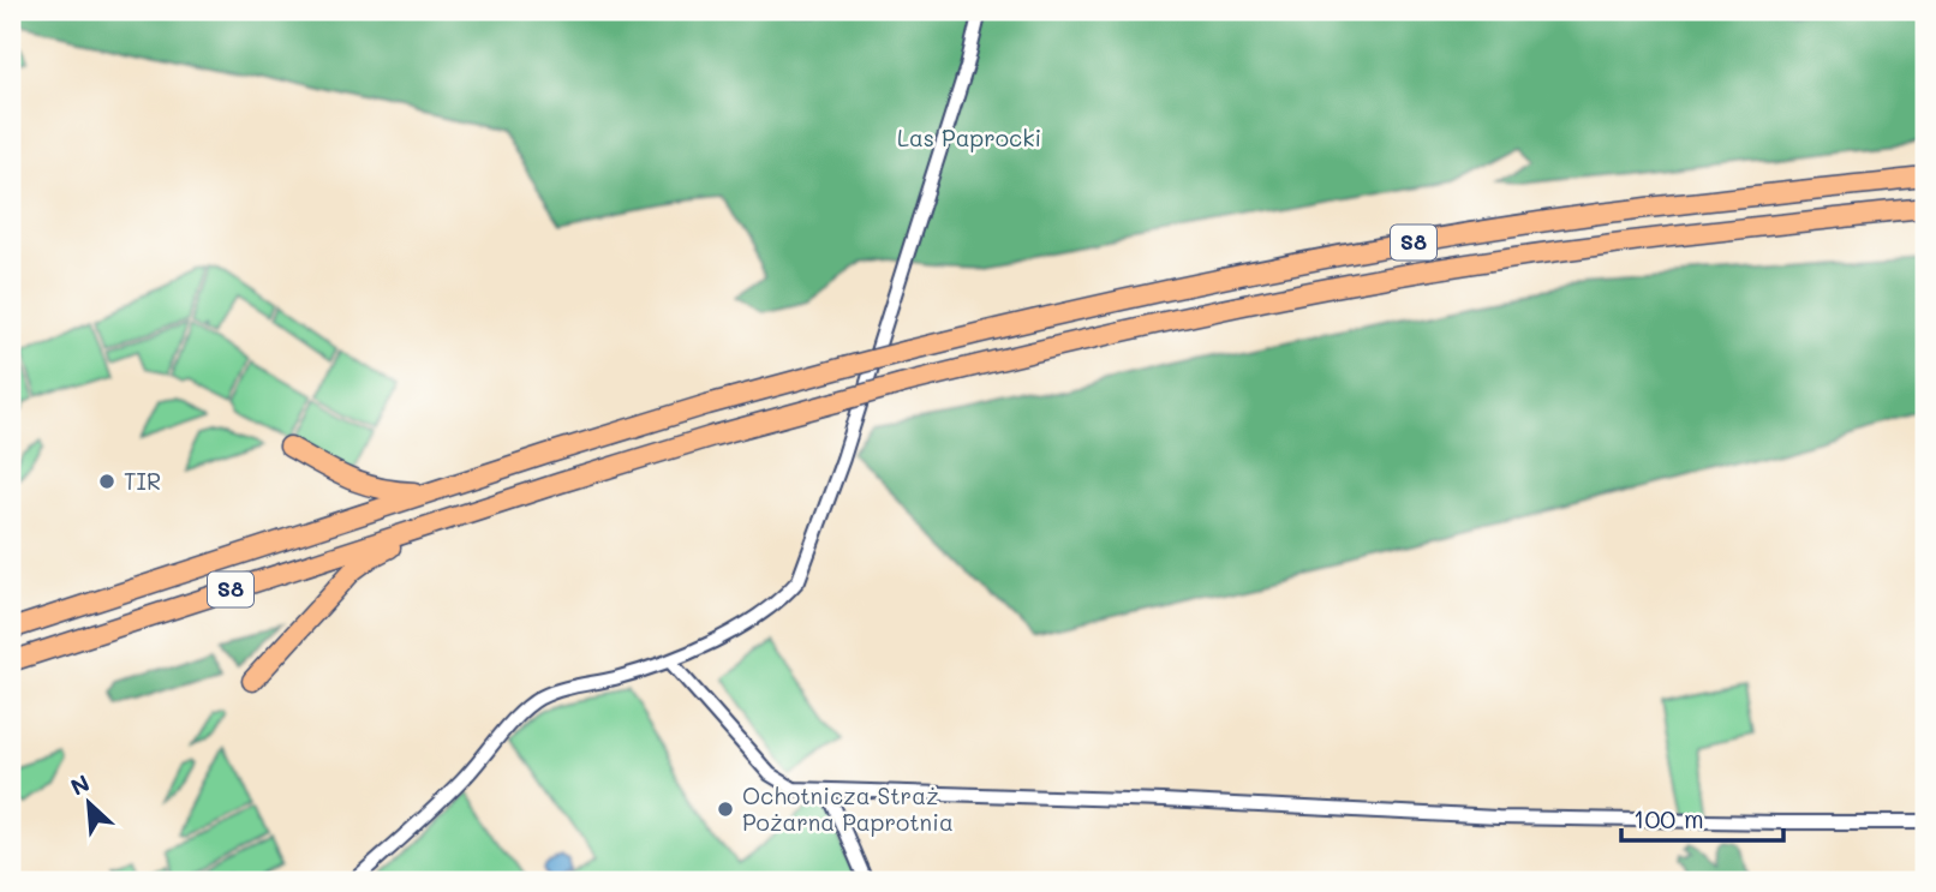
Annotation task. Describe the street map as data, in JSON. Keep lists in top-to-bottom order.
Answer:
{
  "streets": {
    "highway": ["S8"]
  },
  "parks": ["Las Paprocki"],
  "places": ["TIR", "Ochotnicza Straż Pożarna Paprotnia"],
  "scale_bar": "100 m",
  "north": "top left"
}
